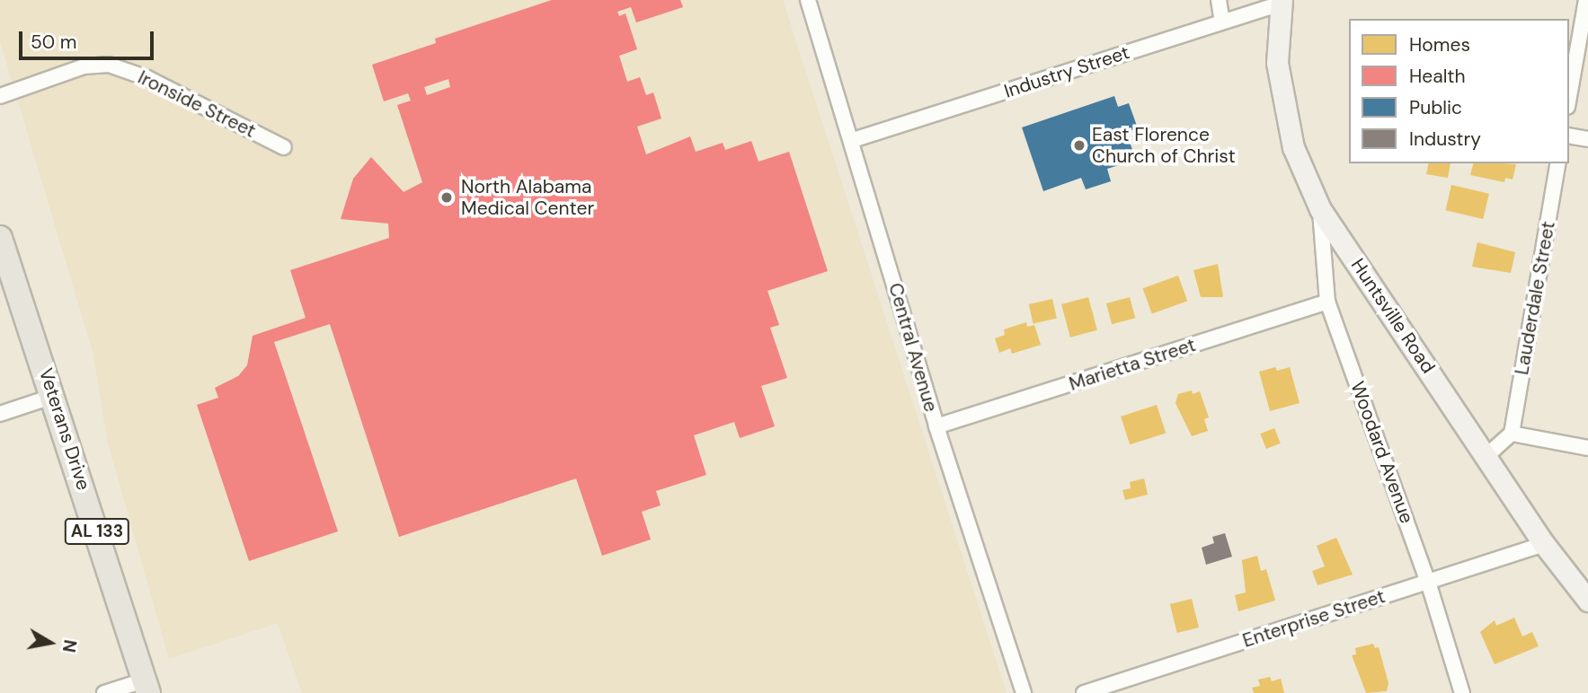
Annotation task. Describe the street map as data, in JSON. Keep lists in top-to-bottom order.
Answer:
{
  "streets": {
    "main road": ["Huntsville Road", "Veterans Drive", "AL 133"],
    "street": [
      "Industry Street",
      "Ironside Street",
      "Lauderdale Street",
      "Central Avenue",
      "Marietta Street",
      "Woodard Avenue",
      "Enterprise Street"
    ]
  },
  "crossings": [
    ["Industry Street", "Huntsville Road"],
    ["Industry Street", "Central Avenue"],
    ["Huntsville Road", "Woodard Avenue"],
    ["Huntsville Road", "Enterprise Street"],
    ["Central Avenue", "Marietta Street"],
    ["Marietta Street", "Woodard Avenue"],
    ["Woodard Avenue", "Enterprise Street"]
  ],
  "places": ["East Florence Church of Christ", "North Alabama Medical Center"],
  "legend": [
    "Homes",
    "Health",
    "Public",
    "Industry"
  ],
  "scale_bar": "50 m",
  "north": "right"
}
